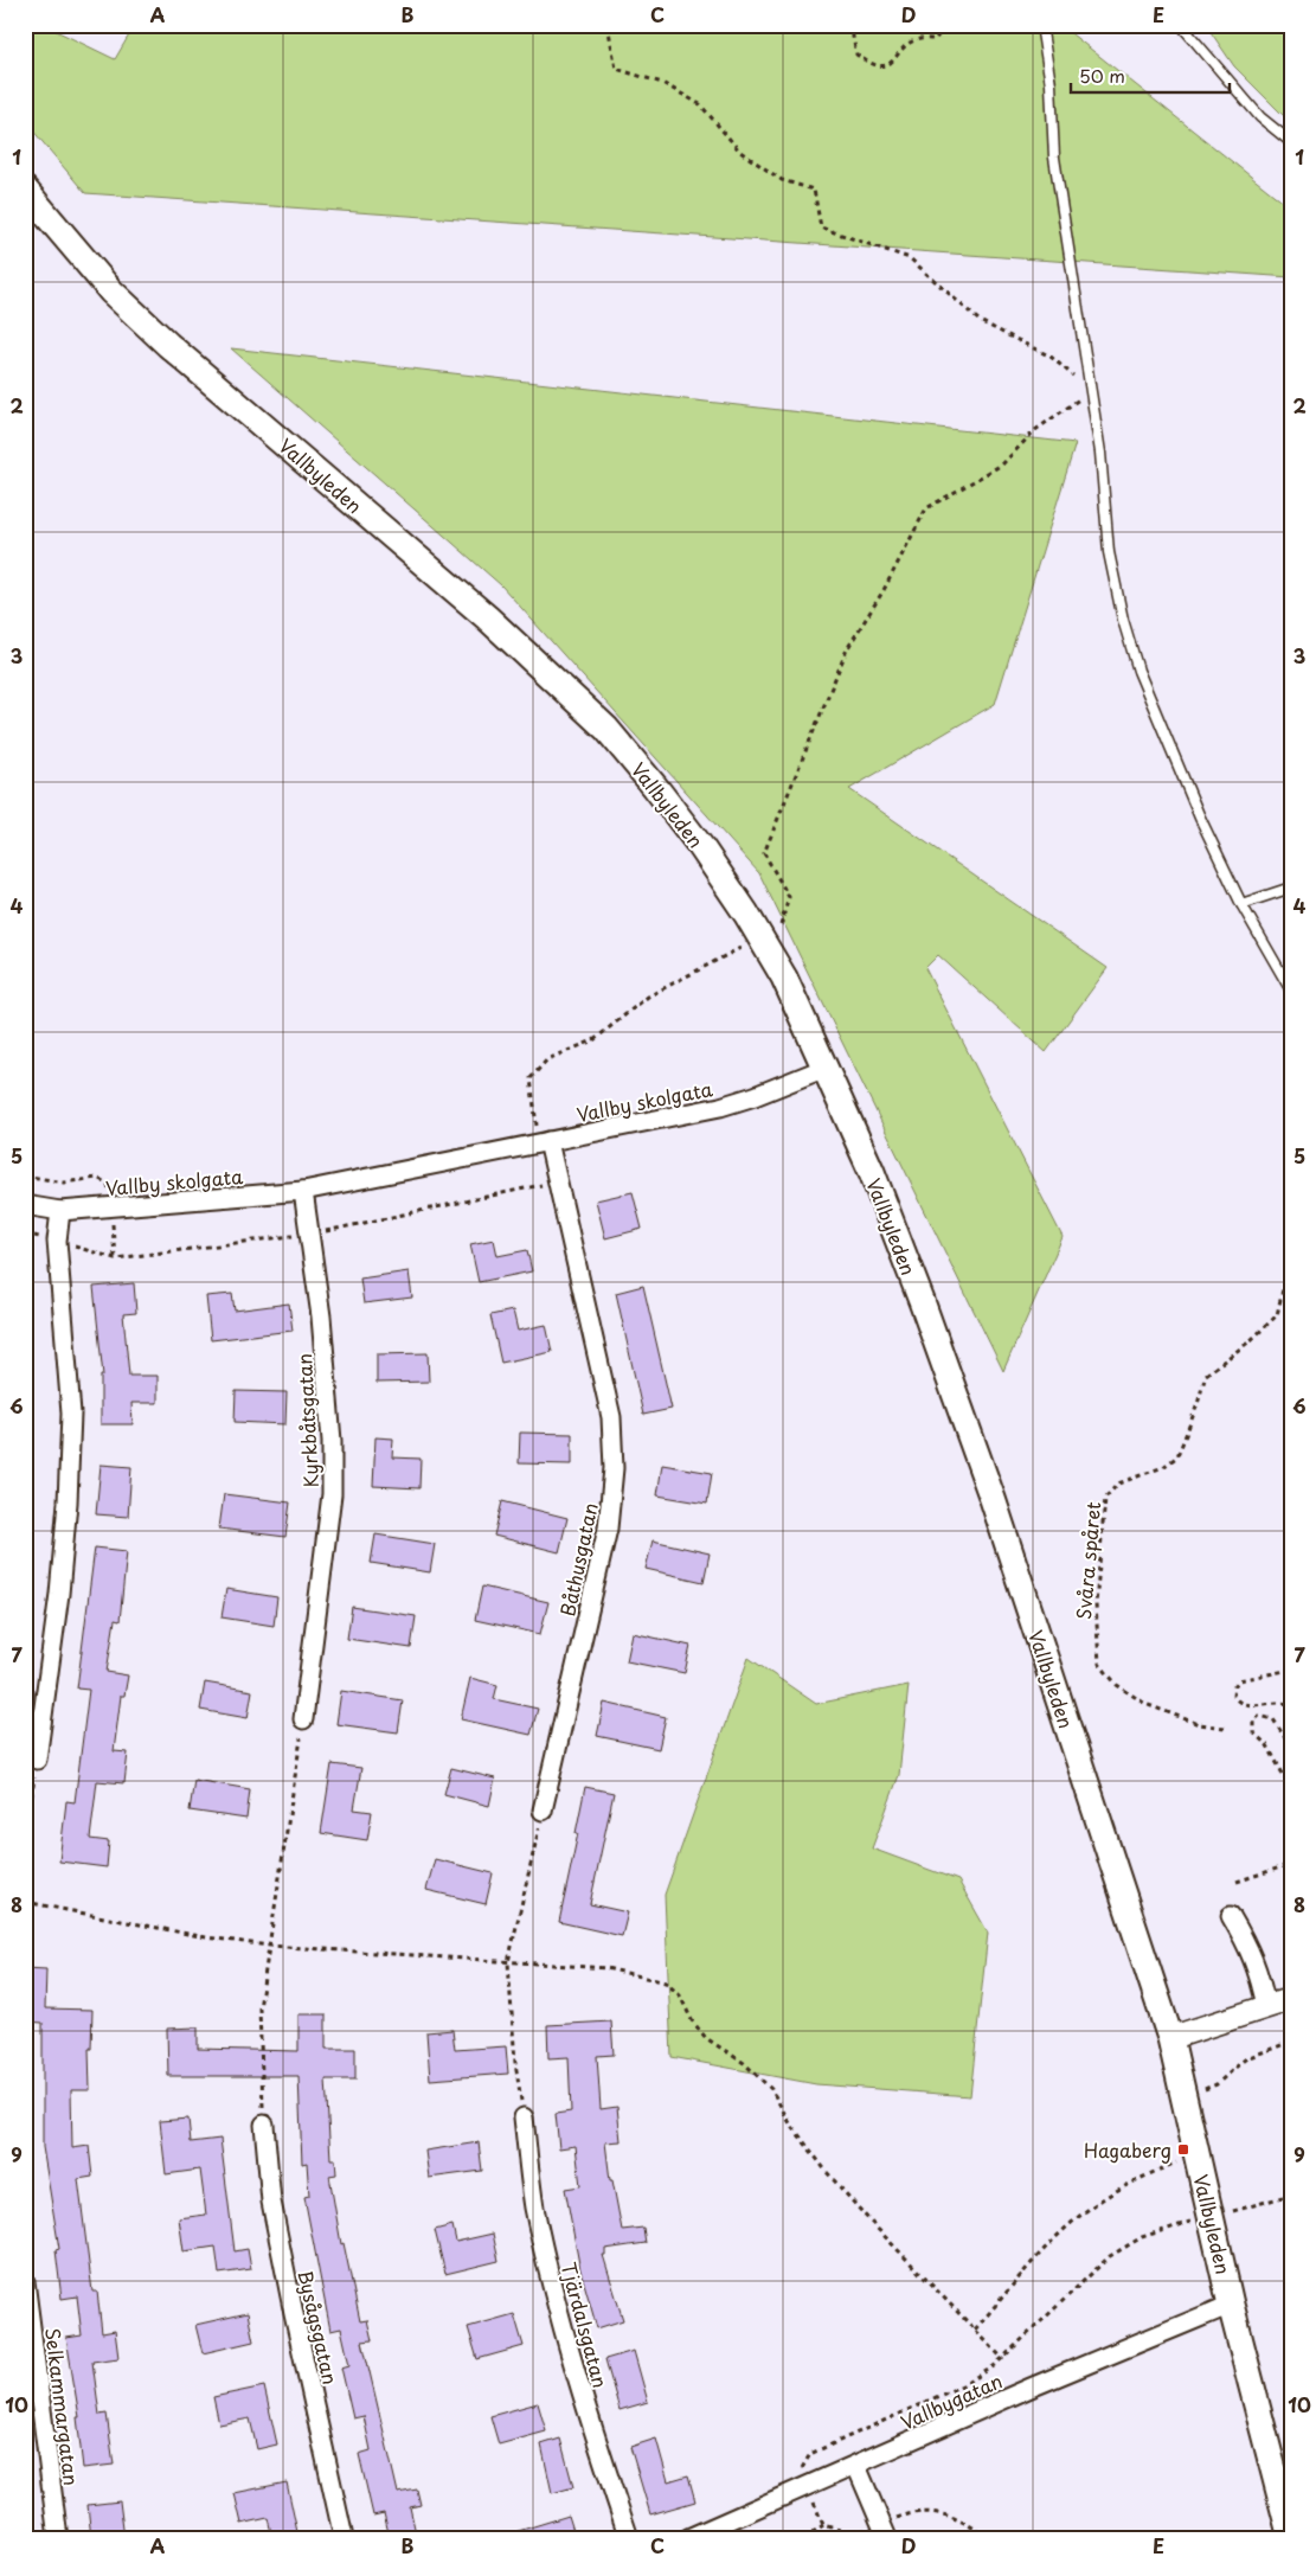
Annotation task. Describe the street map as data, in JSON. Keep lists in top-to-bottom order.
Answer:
{
  "streets": {
    "main road": ["Vallbyleden"],
    "street": [
      "Vallby skolgata",
      "Kyrkbåtsgatan",
      "Båthusgatan",
      "Tjärdalsgatan",
      "Bysågsgatan",
      "Vallbygatan",
      "Selkammargatan"
    ],
    "path": ["Svåra spåret"]
  },
  "crossings": [
    ["Vallbyleden", "Vallby skolgata"],
    ["Vallbyleden", "Vallbygatan"],
    ["Vallby skolgata", "Kyrkbåtsgatan"],
    ["Vallby skolgata", "Båthusgatan"]
  ],
  "places": {
    "transit": ["Hagaberg"]
  },
  "scale_bar": "50 m",
  "grid": {
    "columns": [
      "A",
      "B",
      "C",
      "D",
      "E"
    ],
    "rows": [
      "1",
      "2",
      "3",
      "4",
      "5",
      "6",
      "7",
      "8",
      "9",
      "10"
    ]
  }
}
